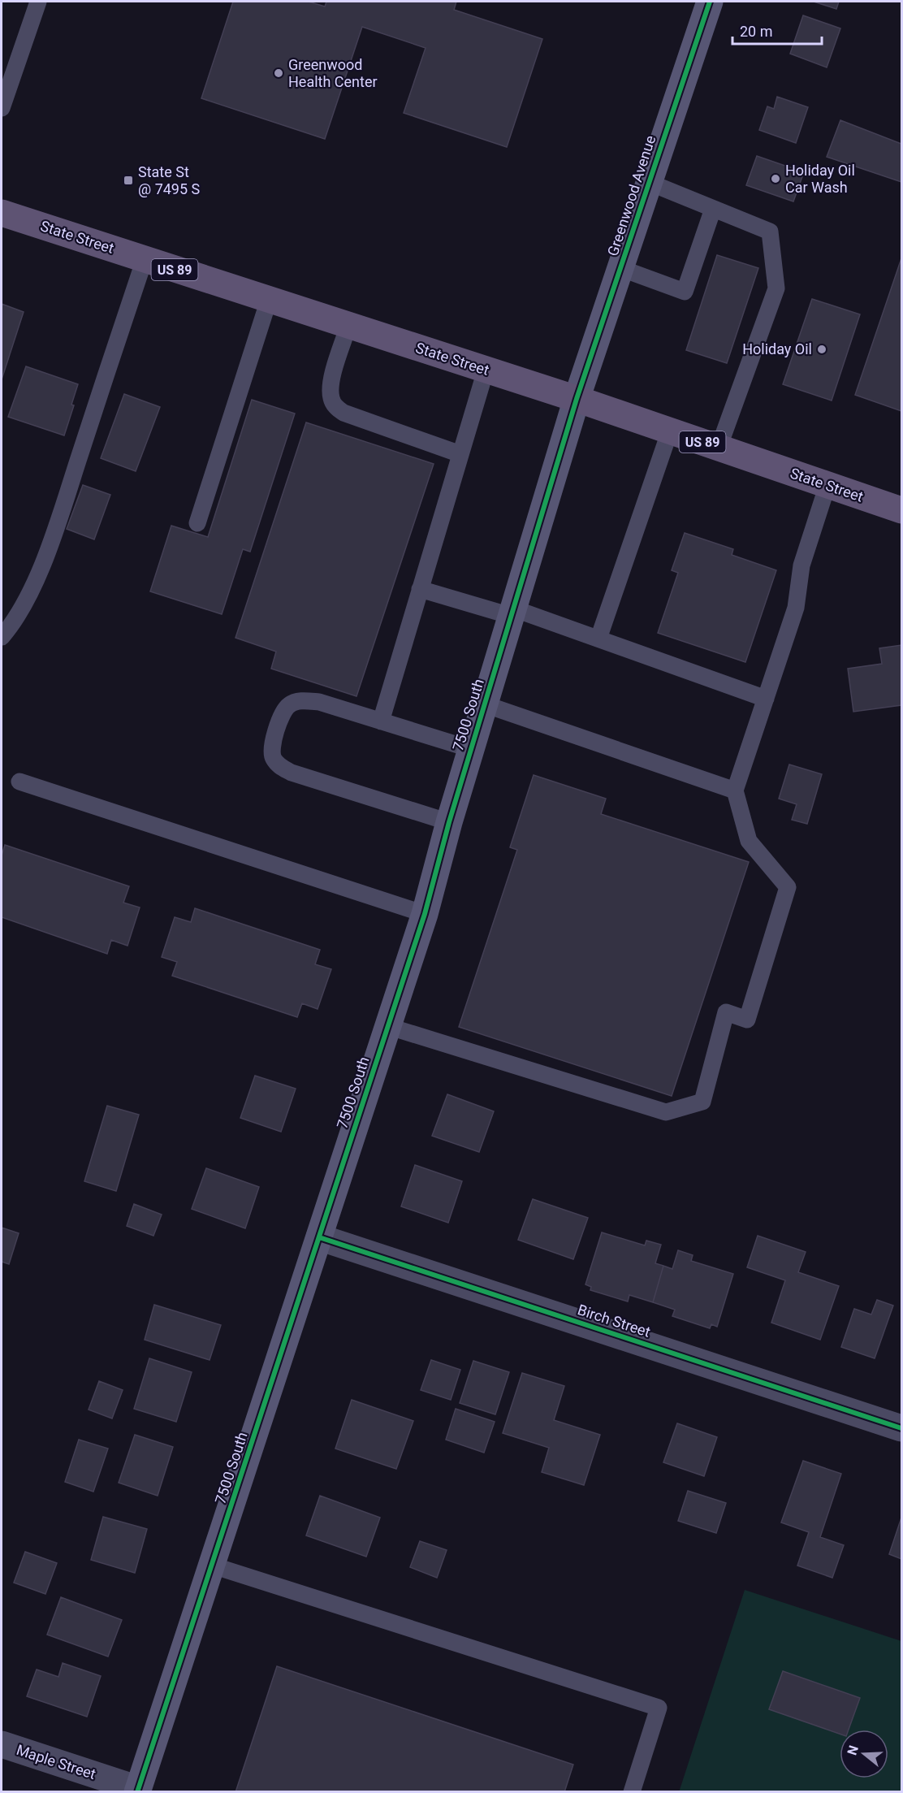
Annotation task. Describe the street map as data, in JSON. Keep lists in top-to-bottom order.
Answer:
{
  "streets": {
    "main road": ["State Street", "US 89"],
    "street": [
      "Greenwood Avenue",
      "7500 South",
      "Birch Street",
      "Maple Street"
    ]
  },
  "crossings": [
    ["Greenwood Avenue", "State Street"],
    ["Greenwood Avenue", "7500 South"],
    ["State Street", "7500 South"],
    ["7500 South", "Birch Street"],
    ["7500 South", "Maple Street"]
  ],
  "places": {
    "other": ["Greenwood Health Center", "Holiday Oil Car Wash", "Holiday Oil"],
    "transit": ["State St @ 7495 S"]
  },
  "scale_bar": "20 m",
  "north": "left"
}
